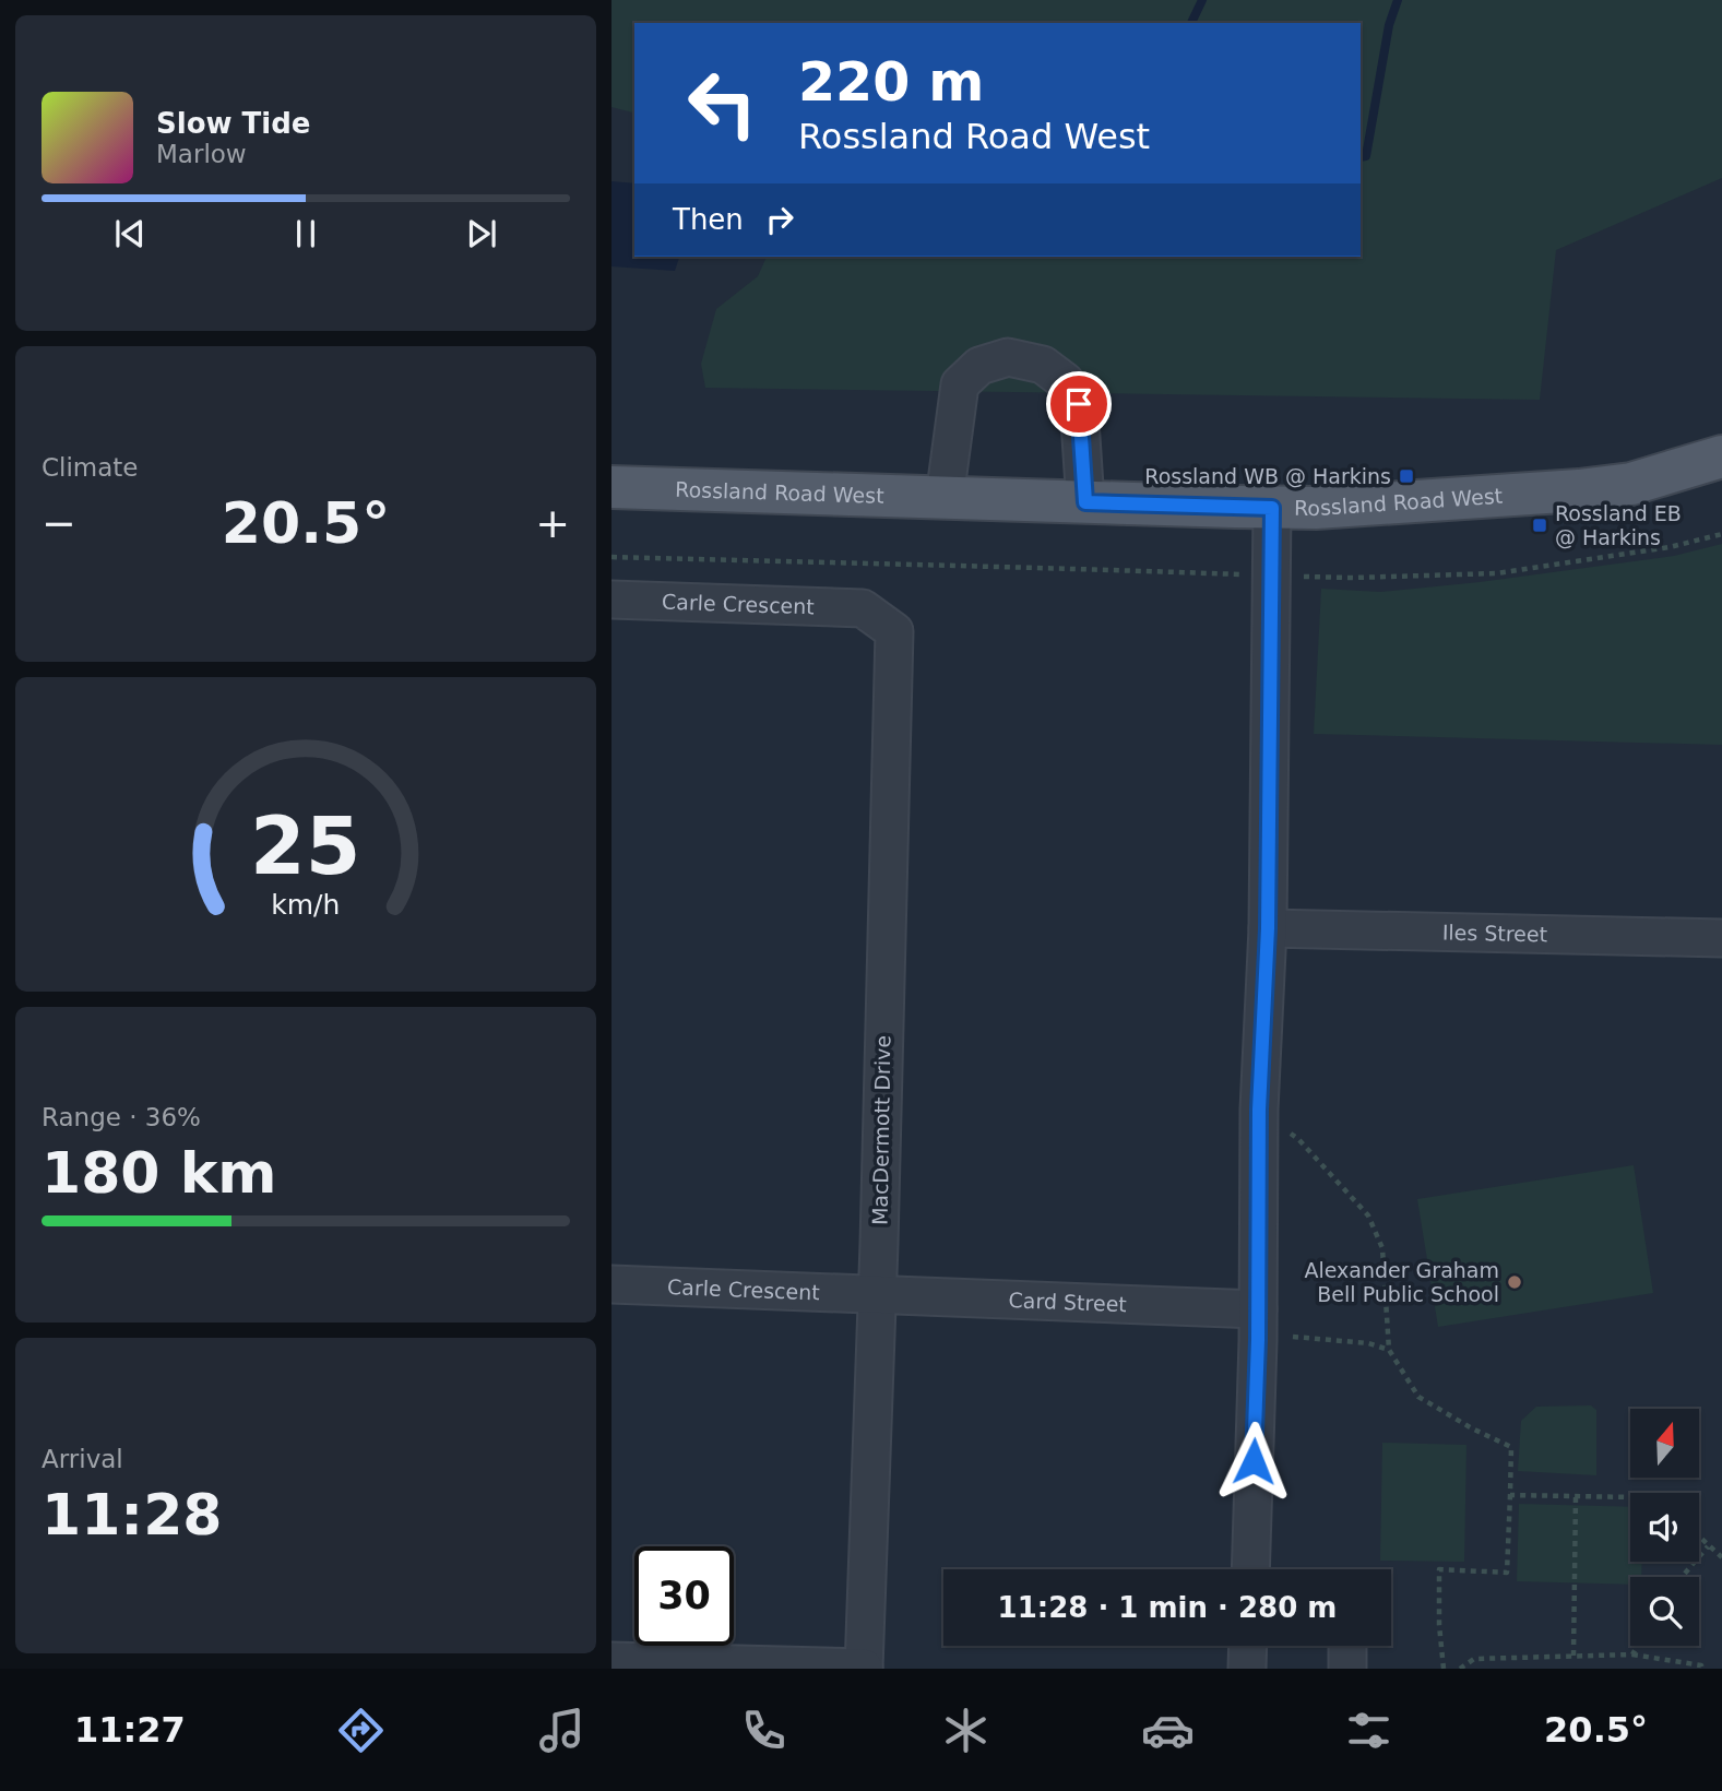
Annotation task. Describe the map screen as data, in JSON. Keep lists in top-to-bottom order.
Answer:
{
  "streets": {
    "main road": ["Rossland Road West"],
    "street": [
      "Carle Crescent",
      "Iles Street",
      "MacDermott Drive",
      "Card Street"
    ]
  },
  "crossings": [
    ["Carle Crescent", "MacDermott Drive"],
    ["Carle Crescent", "Card Street"],
    ["MacDermott Drive", "Card Street"]
  ],
  "places": {
    "transit": ["Rossland WB @ Harkins", "Rossland EB @ Harkins"],
    "other": ["Alexander Graham Bell Public School"]
  },
  "north": "top",
  "page": {
    "turn": ["220 m", "Rossland Road West"],
    "song": ["Slow Tide", "Marlow"],
    "then": "Then",
    "tile": [
      "Climate",
      ["Range · 36%", "180 km"],
      ["Arrival", "11:28"]
    ],
    "heat": ["−", "20.5°", "+"],
    "limit": "30",
    "trip": "11:28 · 1 min · 280 m",
    "tabs": ["11:27", "20.5°"],
    "gauge": ["25", "km/h"]
  }
}
